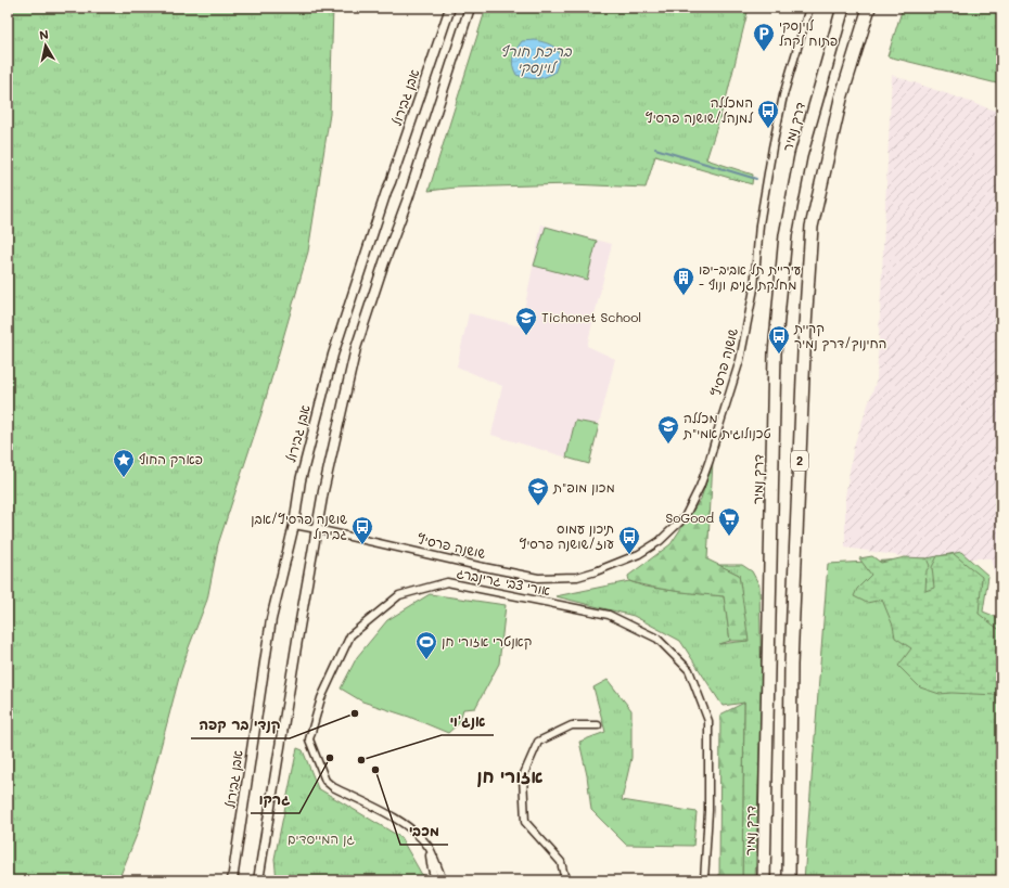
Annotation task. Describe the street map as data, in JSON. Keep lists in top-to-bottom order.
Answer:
{
  "streets": {
    "highway": ["דרך נמיר", "2"],
    "street": ["אבן גבירול", "שושנה פרסיץ", "אורי צבי גרינברג"]
  },
  "crossings": [
    ["אבן גבירול", "שושנה פרסיץ"]
  ],
  "districts": ["אזורי חן"],
  "water": ["בריכת חורף לוינסקי"],
  "parks": ["גן המייסדים"],
  "places": {
    "parking": ["לוינסקי פתוח לקהל"],
    "bus stop": [
      "המכללה למנהל/שושנה פרסיץ",
      "קריית החינוך/דרך נמיר",
      "שושנה פרסיץ/אבן גבירול",
      "תיכון עמוס עוז/שושנה פרסיץ"
    ],
    "building": ["עיריית תל אביב-יפו - מחלקת גנים ונוף"],
    "school or university": ["Tichonet School", "מכללה טכנולוגית אמי\"ת", "מכון מופ\"ת"],
    "place": ["פארק החוף"],
    "supermarket": ["SoGood"],
    "sports": ["קאנטרי אזורי חן"],
    "other": [
      "קנדי בר קפה",
      "גרקו",
      "אנג'וי",
      "מכבי"
    ]
  },
  "north": "top"
}
